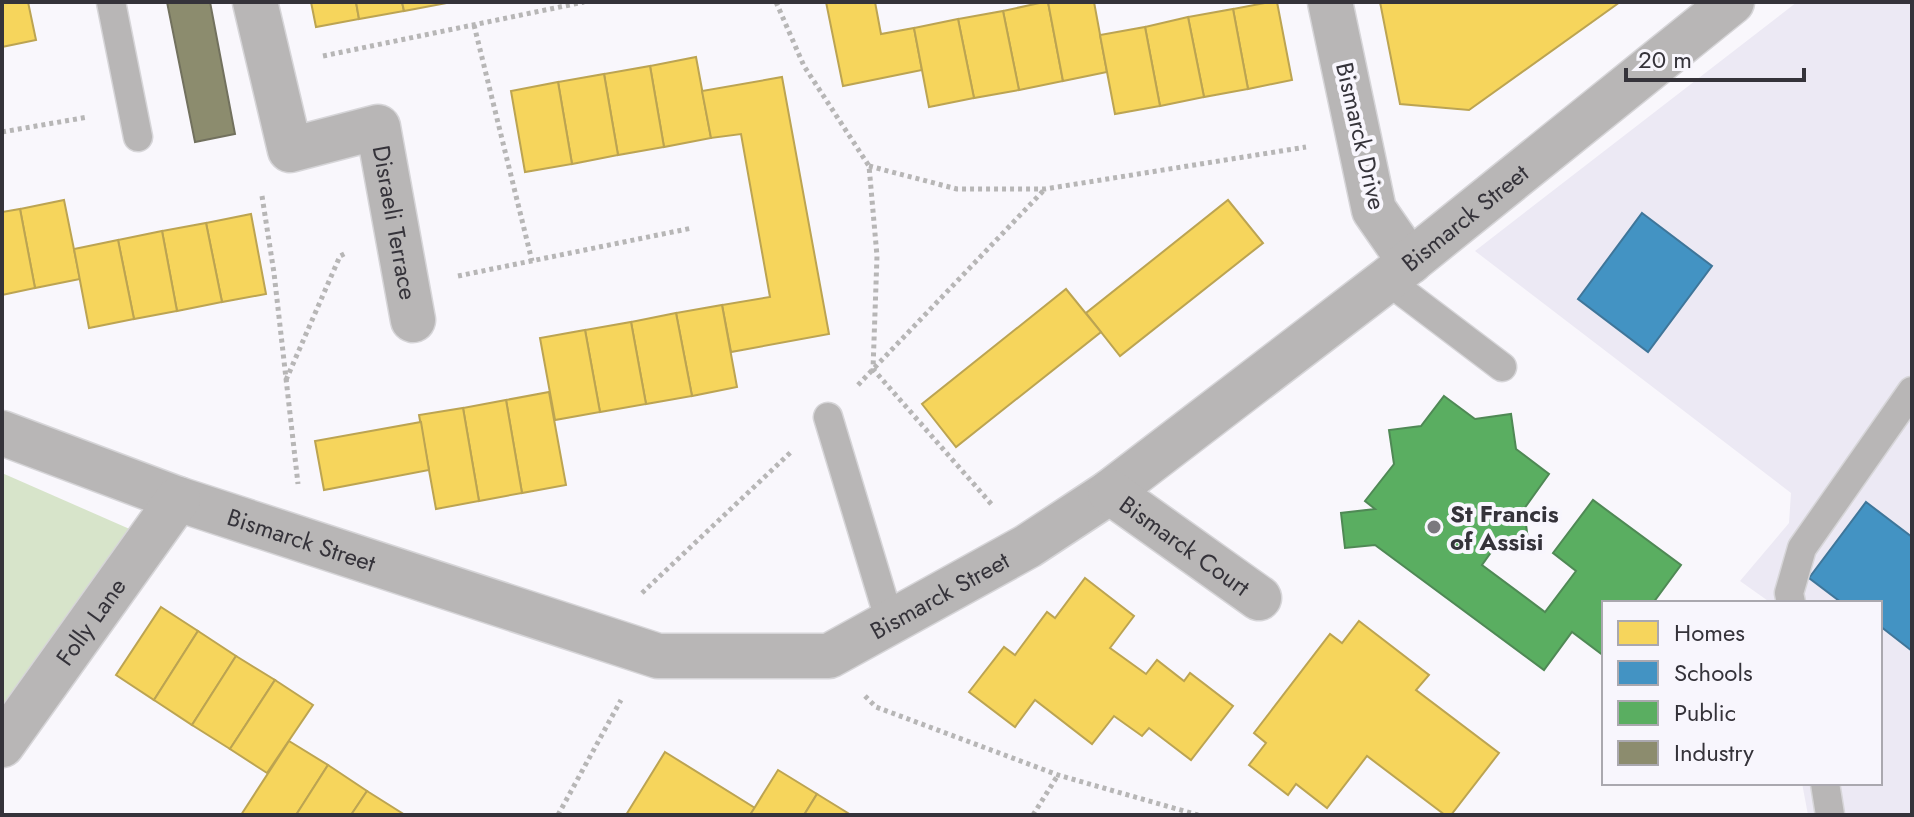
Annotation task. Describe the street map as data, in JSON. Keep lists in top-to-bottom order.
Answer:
{
  "streets": {
    "street": [
      "Bismarck Drive",
      "Bismarck Street",
      "Disraeli Terrace",
      "Bismarck Court",
      "Folly Lane"
    ]
  },
  "crossings": [
    ["Bismarck Drive", "Bismarck Street"],
    ["Bismarck Street", "Bismarck Court"],
    ["Bismarck Street", "Folly Lane"]
  ],
  "places": ["St Francis of Assisi"],
  "legend": [
    "Homes",
    "Schools",
    "Public",
    "Industry"
  ],
  "scale_bar": "20 m"
}
